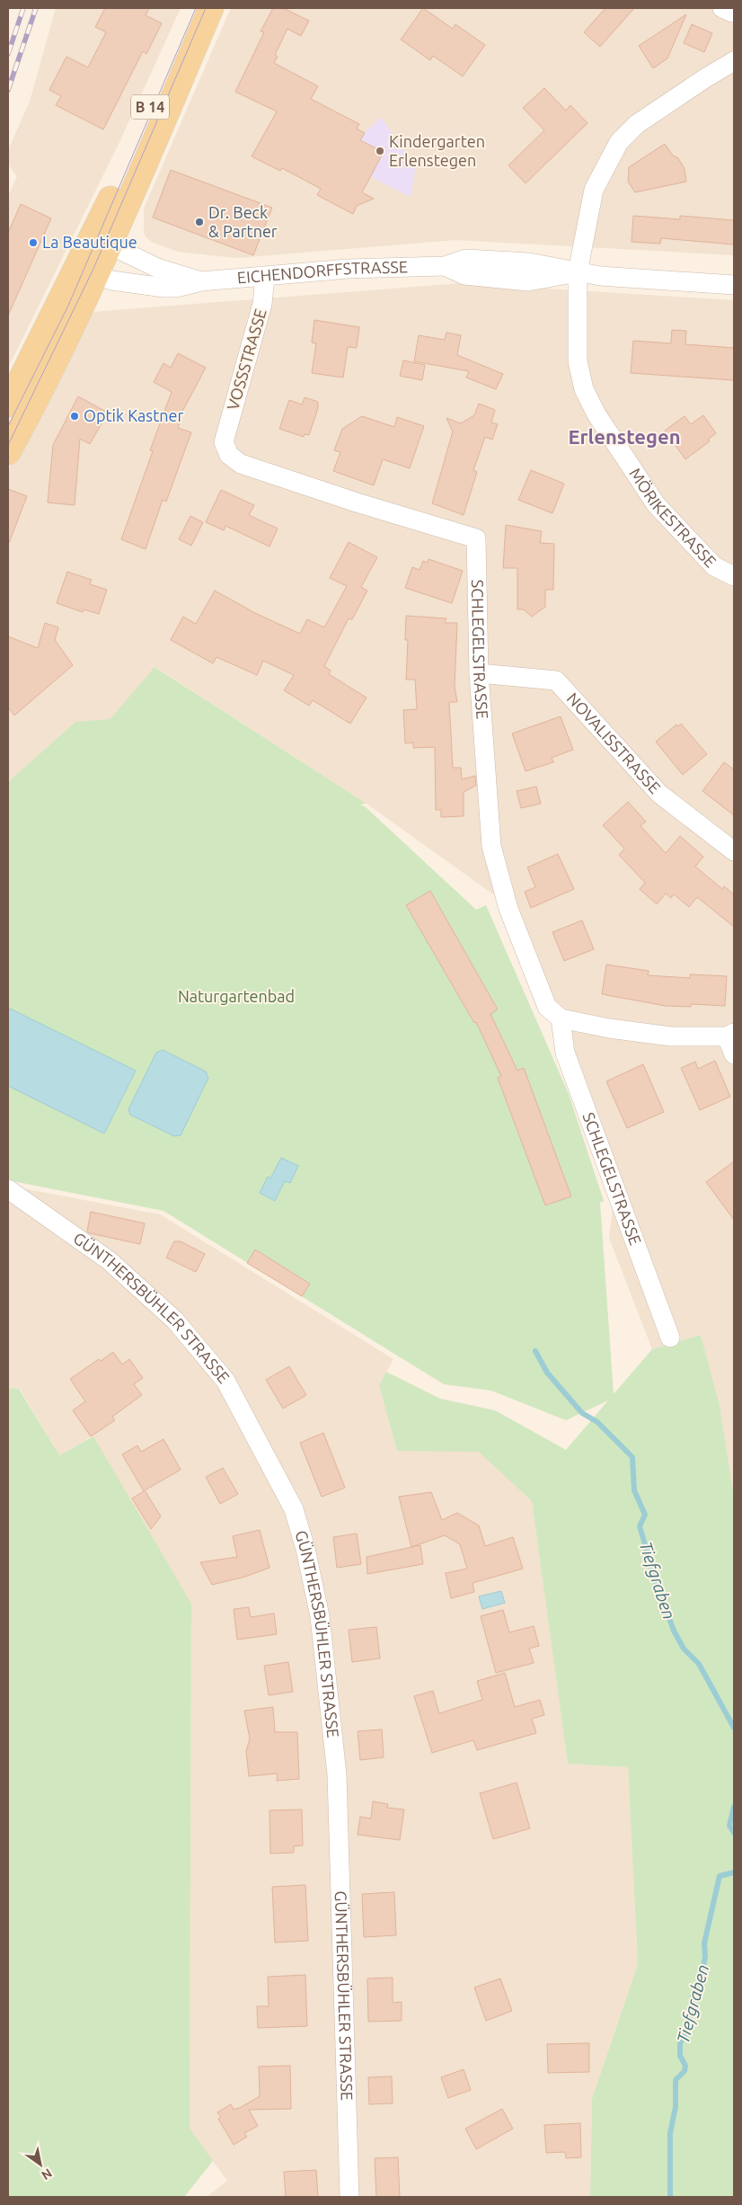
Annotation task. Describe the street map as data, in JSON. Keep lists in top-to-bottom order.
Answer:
{
  "streets": {
    "main road": ["B 14"],
    "street": [
      "EICHENDORFFSTRASSE",
      "VOSSSTRASSE",
      "MÖRIKESTRASSE",
      "SCHLEGELSTRASSE",
      "NOVALISSTRASSE",
      "GÜNTHERSBÜHLER STRASSE"
    ]
  },
  "crossings": [
    ["B 14", "EICHENDORFFSTRASSE"],
    ["EICHENDORFFSTRASSE", "VOSSSTRASSE"],
    ["EICHENDORFFSTRASSE", "MÖRIKESTRASSE"],
    ["VOSSSTRASSE", "SCHLEGELSTRASSE"],
    ["SCHLEGELSTRASSE", "NOVALISSTRASSE"]
  ],
  "districts": ["Erlenstegen"],
  "water": ["Tiefgraben"],
  "parks": ["Naturgartenbad"],
  "places": [
    "Kindergarten Erlenstegen",
    "Dr. Beck & Partner",
    "La Beautique",
    "Optik Kastner"
  ],
  "north": "bottom right"
}
